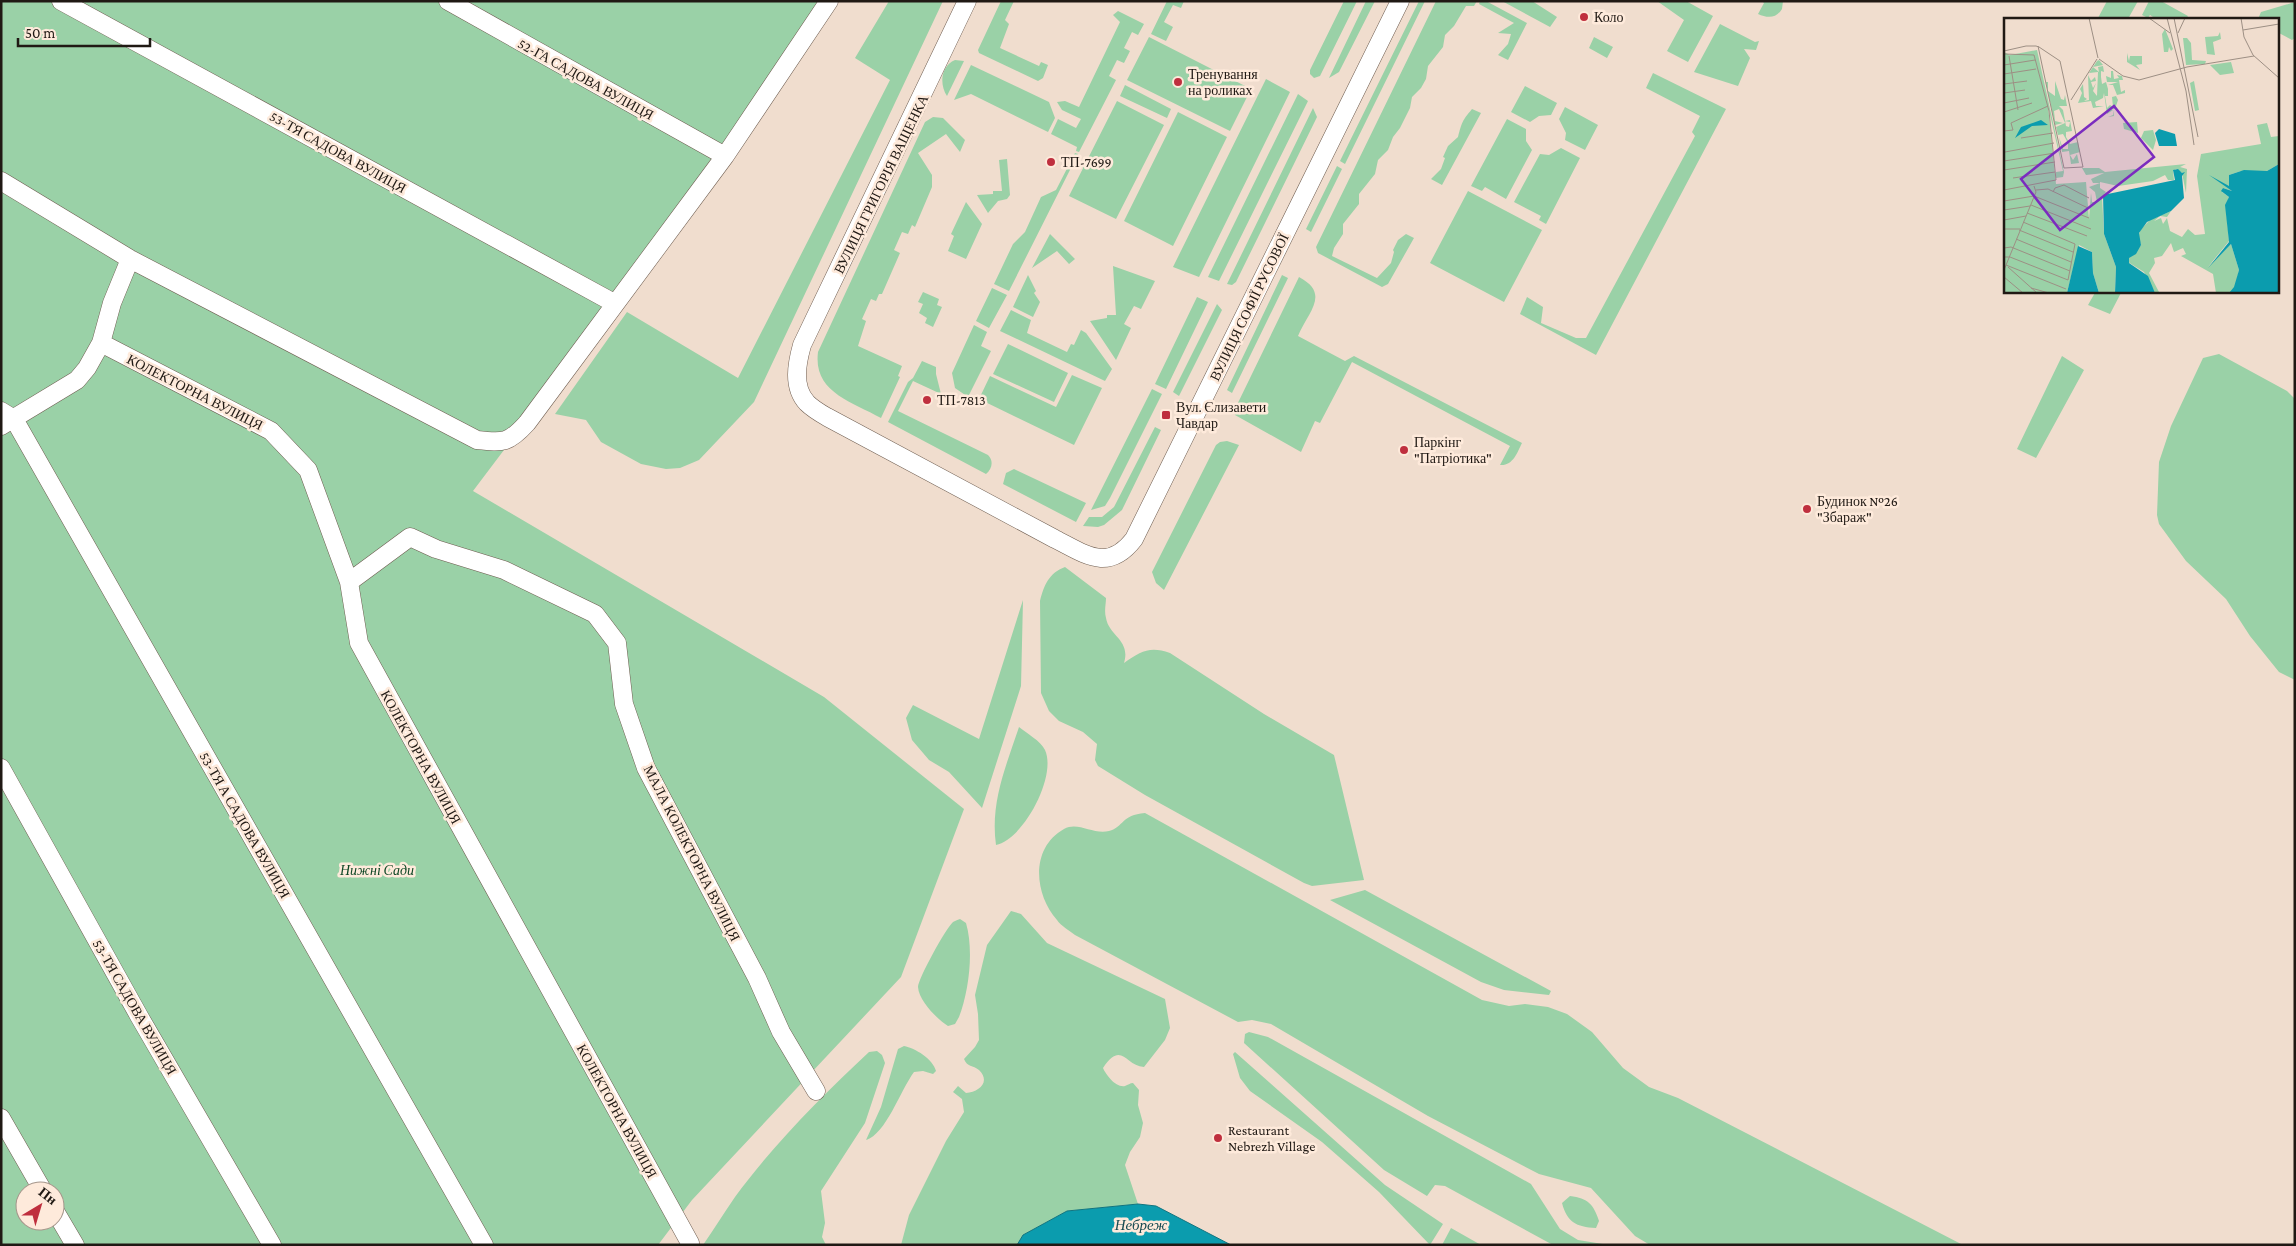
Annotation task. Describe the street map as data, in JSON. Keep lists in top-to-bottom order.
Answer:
{
  "streets": {
    "street": [
      "52-ГА САДОВА ВУЛИЦЯ",
      "53-ТЯ САДОВА ВУЛИЦЯ",
      "ВУЛИЦЯ ГРИГОРІЯ ВАЩЕНКА",
      "ВУЛИЦЯ СОФІЇ РУСОВОЇ",
      "КОЛЕКТОРНА ВУЛИЦЯ",
      "53-ТЯ А САДОВА ВУЛИЦЯ",
      "МАЛА КОЛЕКТОРНА ВУЛИЦЯ"
    ]
  },
  "crossings": [
    ["ВУЛИЦЯ ГРИГОРІЯ ВАЩЕНКА", "ВУЛИЦЯ СОФІЇ РУСОВОЇ"],
    ["КОЛЕКТОРНА ВУЛИЦЯ", "МАЛА КОЛЕКТОРНА ВУЛИЦЯ"]
  ],
  "water": ["Небреж"],
  "parks": ["Нижні Сади"],
  "places": {
    "other": [
      "Коло",
      "Тренування на роликах",
      "ТП-7699",
      "ТП-7813",
      "Паркінг \"Патріотика\"",
      "Будинок №26 \"Збараж\"",
      "Restaurant Nebrezh Village"
    ],
    "transit": ["Вул. Єлизавети Чавдар"]
  },
  "scale_bar": "50 m",
  "north": "top right"
}
